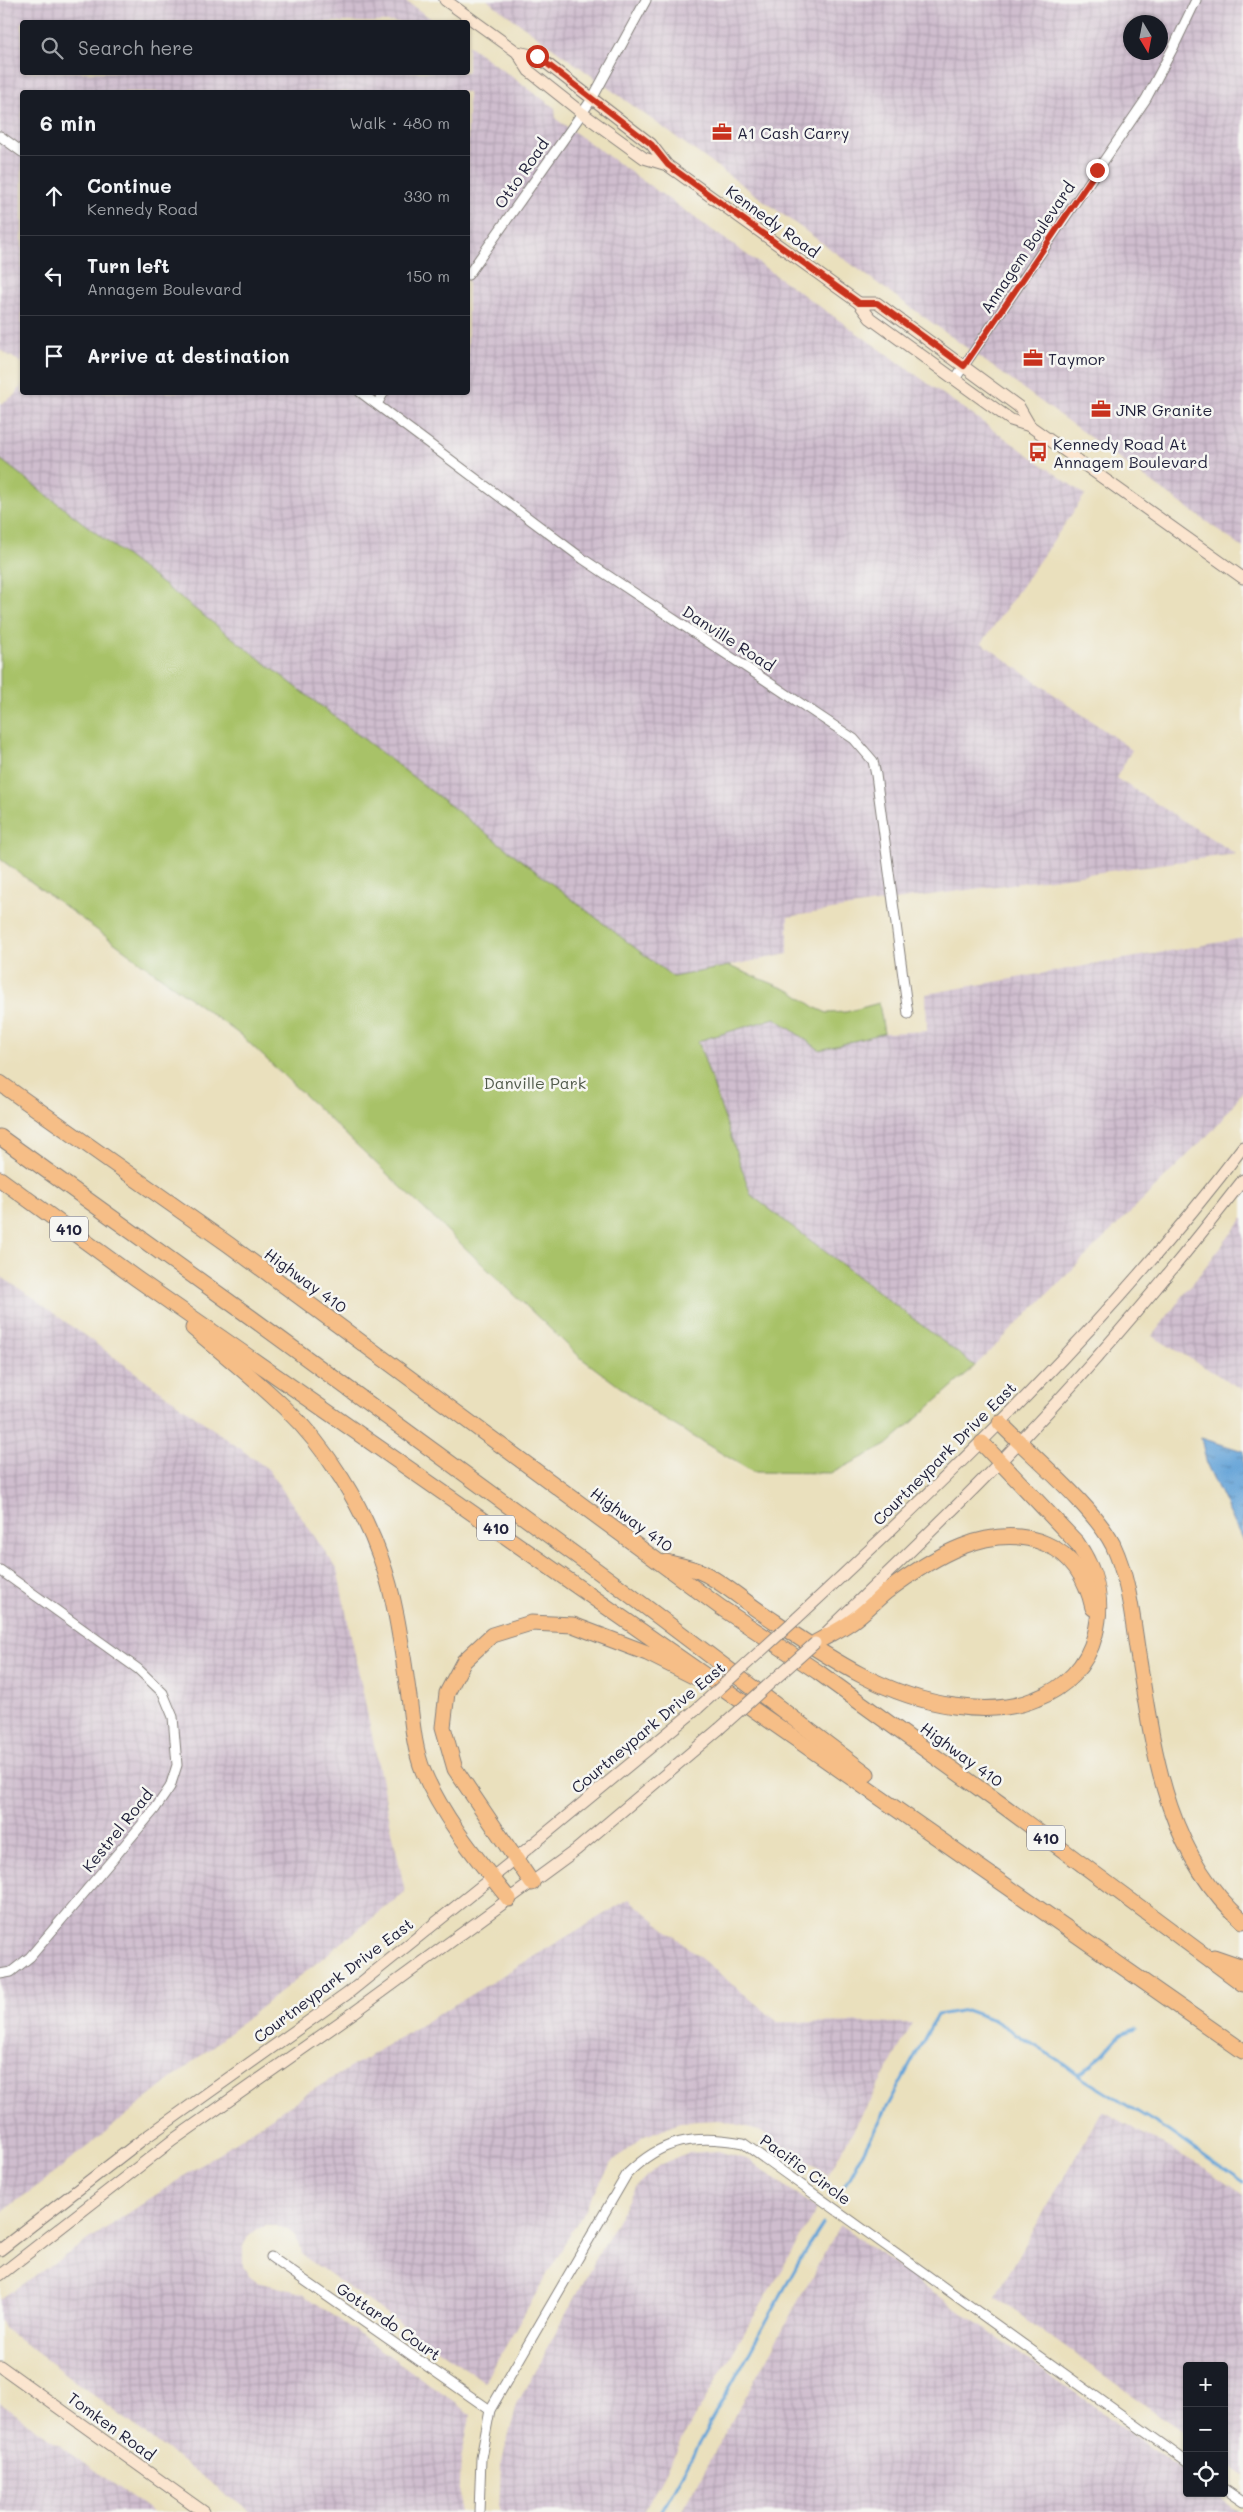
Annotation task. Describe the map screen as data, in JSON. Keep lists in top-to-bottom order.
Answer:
{
  "streets": {
    "highway": ["410", "Highway 410"],
    "main road": ["Kennedy Road", "Courtneypark Drive East", "Tomken Road"],
    "street": [
      "Otto Road",
      "Annagem Boulevard",
      "Danville Road",
      "Kestrel Road",
      "Pacific Circle",
      "Gottardo Court"
    ]
  },
  "crossings": [
    ["Otto Road", "Kennedy Road"],
    ["Kennedy Road", "Annagem Boulevard"],
    ["Pacific Circle", "Gottardo Court"]
  ],
  "parks": ["Danville Park"],
  "places": {
    "office": ["A1 Cash Carry", "Taymor", "JNR Granite"],
    "bus stop": ["Kennedy Road At Annagem Boulevard"]
  },
  "north": "bottom",
  "page": {
    "search": "Search here",
    "heading": ["6 min", "Walk · 480 m"],
    "list": [
      ["Continue", "Kennedy Road", "330 m"],
      ["Turn left", "Annagem Boulevard", "150 m"],
      "Arrive at destination"
    ],
    "map_buttons": ["+", "−"]
  }
}
